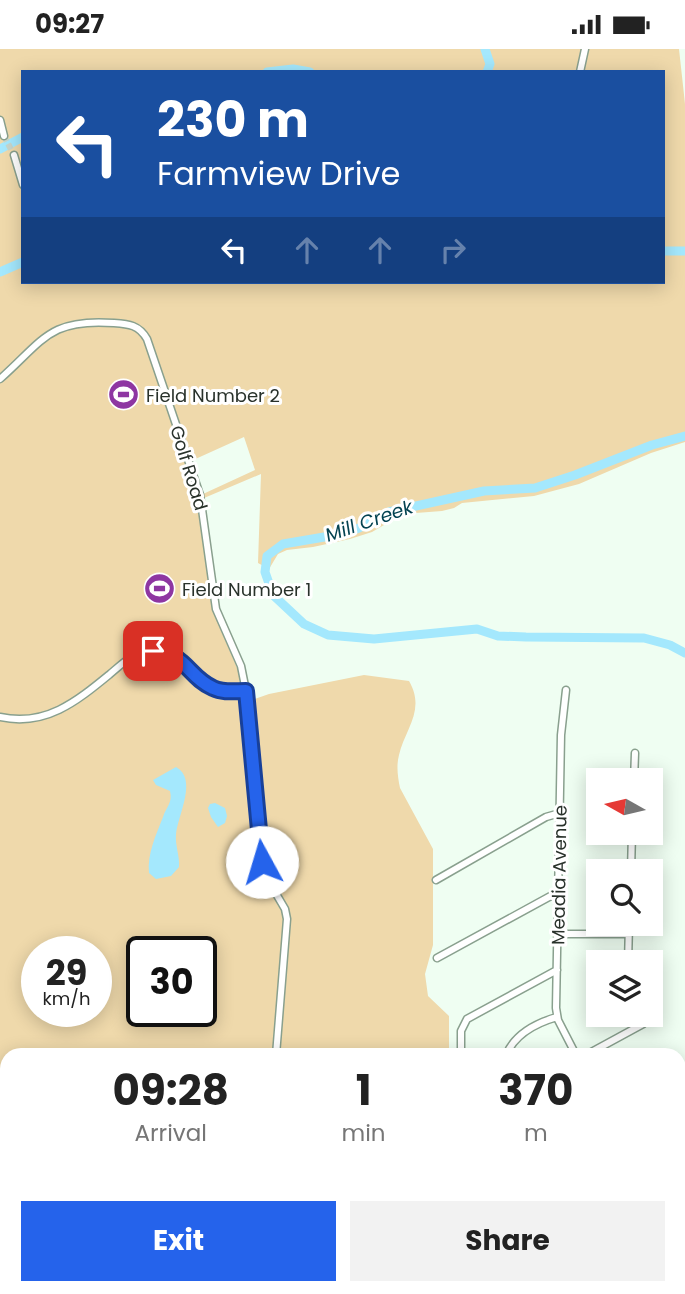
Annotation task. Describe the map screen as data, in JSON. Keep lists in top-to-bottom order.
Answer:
{
  "streets": {
    "street": ["Golf Road", "Meadia Avenue"]
  },
  "water": ["Mill Creek"],
  "places": {
    "sports": ["Field Number 2", "Field Number 1"]
  },
  "north": "left",
  "page": {
    "status": "09:27",
    "turn": ["230 m", "Farmview Drive"],
    "speed": "29 km/h",
    "limit": "30",
    "eta": [
      "09:28",
      "Arrival",
      "1",
      "min",
      "370",
      "m"
    ],
    "buttons": ["Exit", "Share"]
  }
}
